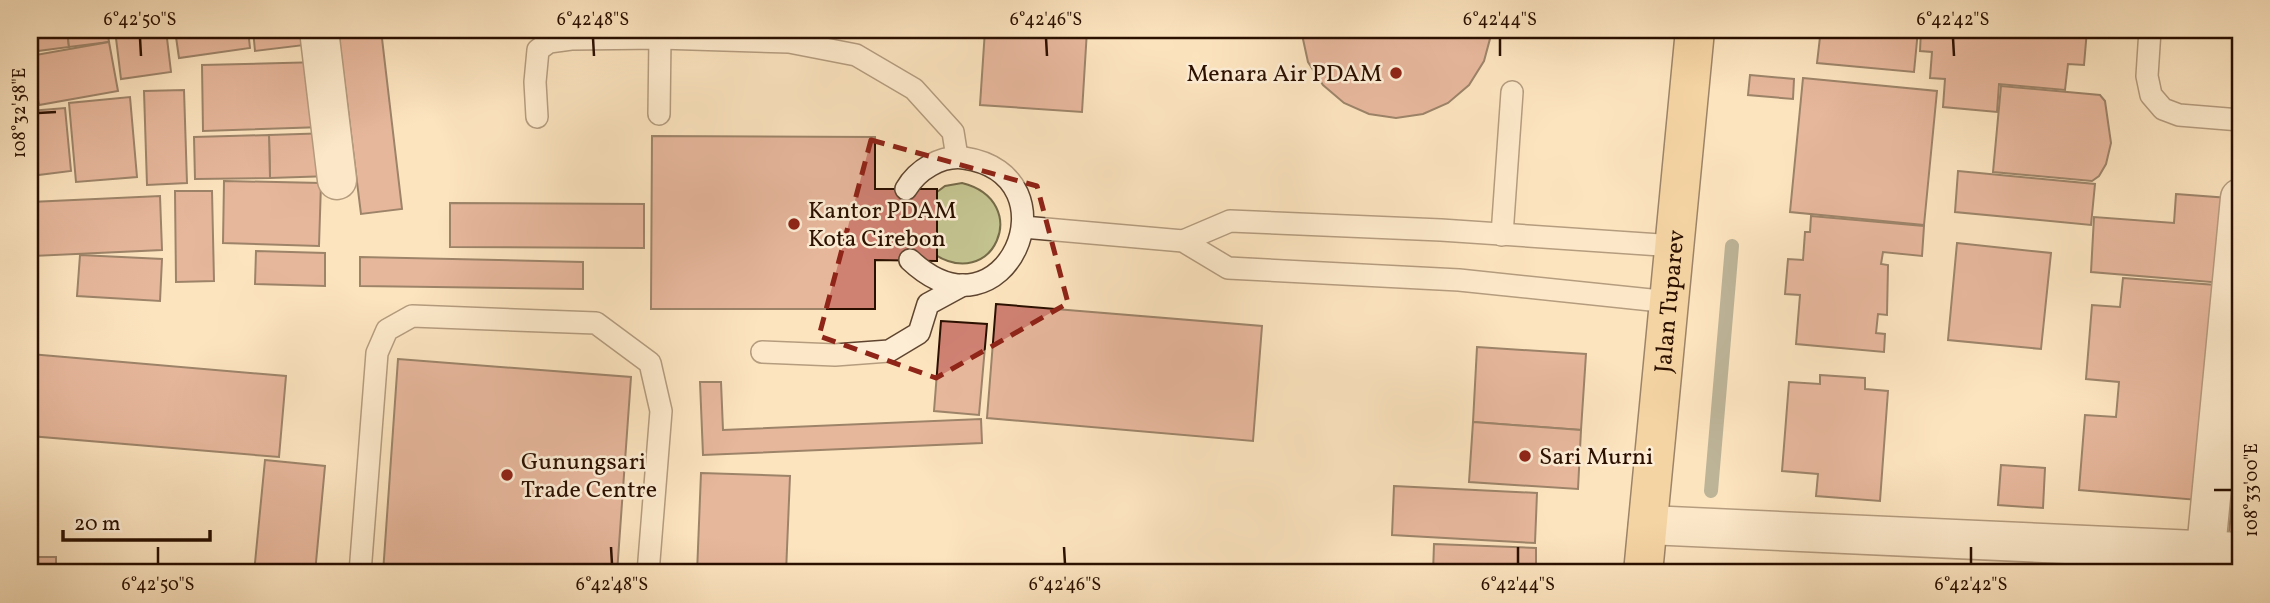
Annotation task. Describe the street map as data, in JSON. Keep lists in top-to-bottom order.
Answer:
{
  "streets": {
    "main road": ["Jalan Tuparev"]
  },
  "places": [
    "Menara Air PDAM",
    "Kantor PDAM Kota Cirebon",
    "Sari Murni",
    "Gunungsari Trade Centre"
  ],
  "scale_bar": "20 m",
  "coordinates": [
    "6°42'50\"S",
    "6°42'48\"S",
    "6°42'46\"S",
    "6°42'44\"S",
    "6°42'42\"S",
    "108°32'58\"E",
    "108°33'00\"E"
  ]
}
